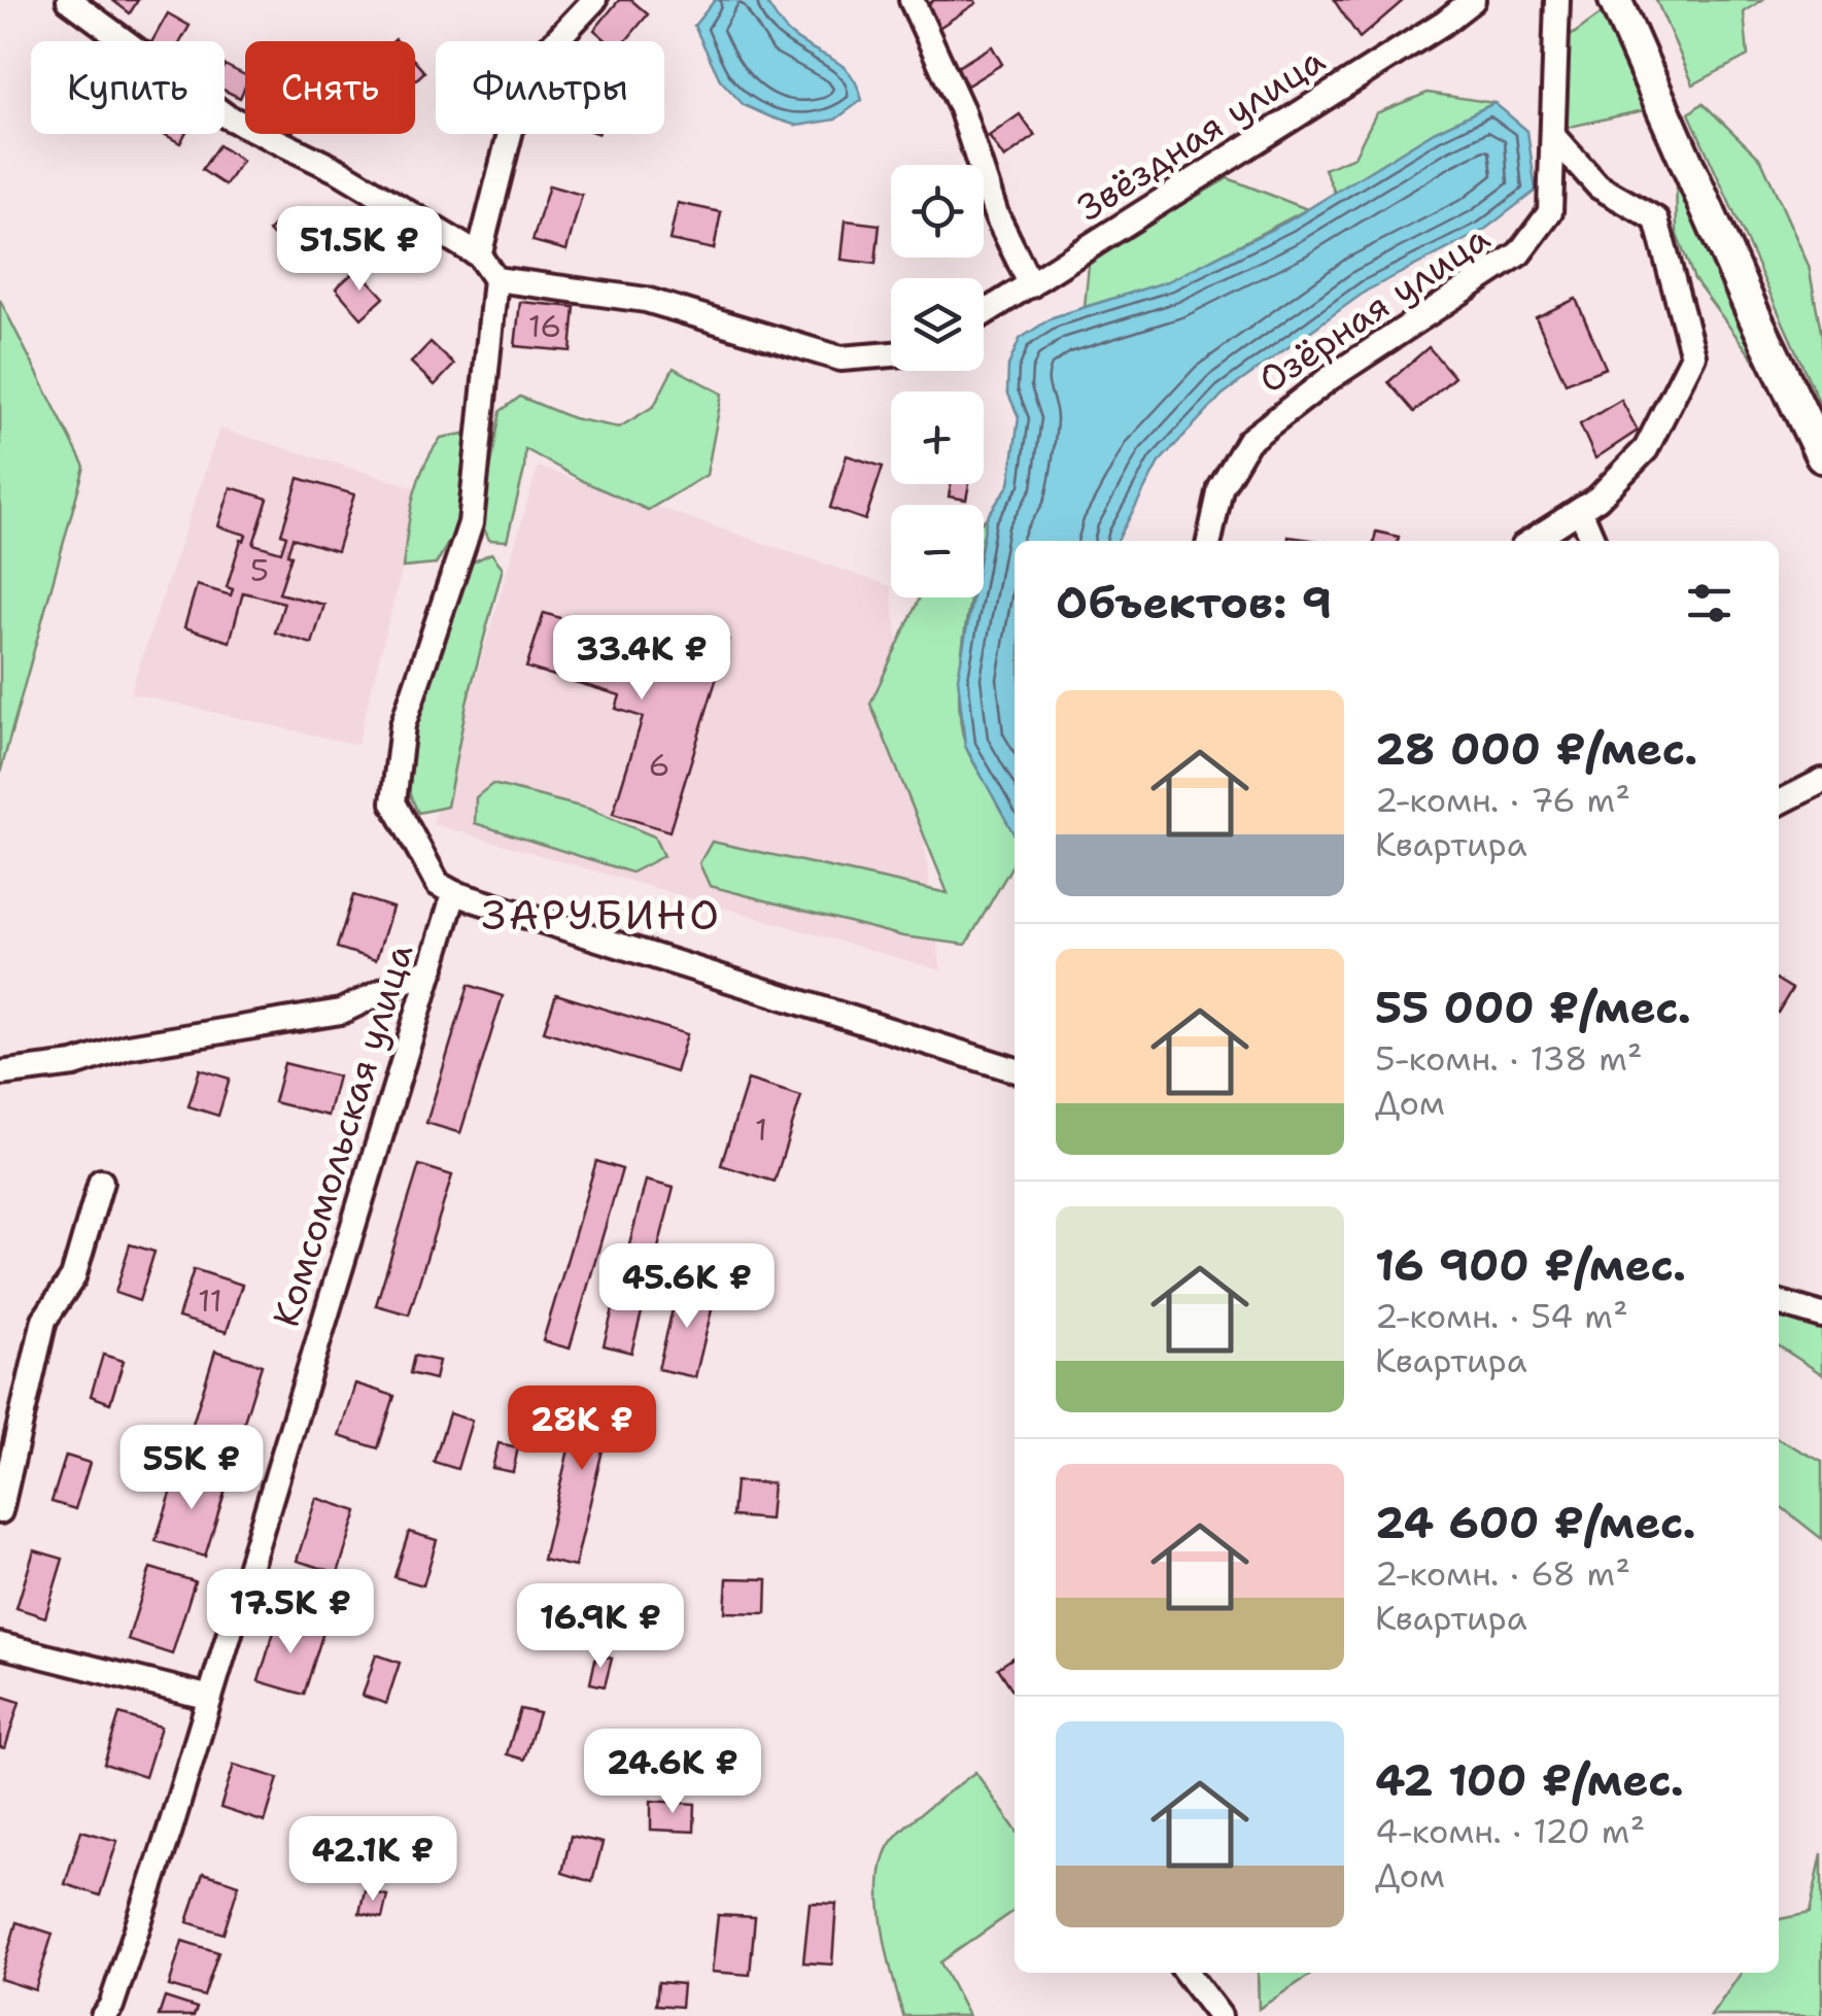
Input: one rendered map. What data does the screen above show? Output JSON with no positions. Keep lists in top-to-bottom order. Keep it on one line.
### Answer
{"streets":{"street":["Звёздная улица","Озёрная улица","Комсомольская улица"]},"districts":["ЗАРУБИНО"],"house_numbers":["16","5","6","1","11"],"page":{"chip":["Купить","Снять","Фильтры"],"map_buttons":["+","−"],"price":["51.5K ₽","33.4K ₽","45.6K ₽","28K ₽","55K ₽","17.5K ₽","16.9K ₽","24.6K ₽","42.1K ₽"],"heading":"Объектов: 9","list":[{"name":"28 000 ₽/мес.","note":"2-комн. · 76 m² · Квартира"},{"name":"55 000 ₽/мес.","note":"5-комн. · 138 m² · Дом"},{"name":"16 900 ₽/мес.","note":"2-комн. · 54 m² · Квартира"},{"name":"24 600 ₽/мес.","note":"2-комн. · 68 m² · Квартира"},{"name":"42 100 ₽/мес.","note":"4-комн. · 120 m² · Дом"}]}}
